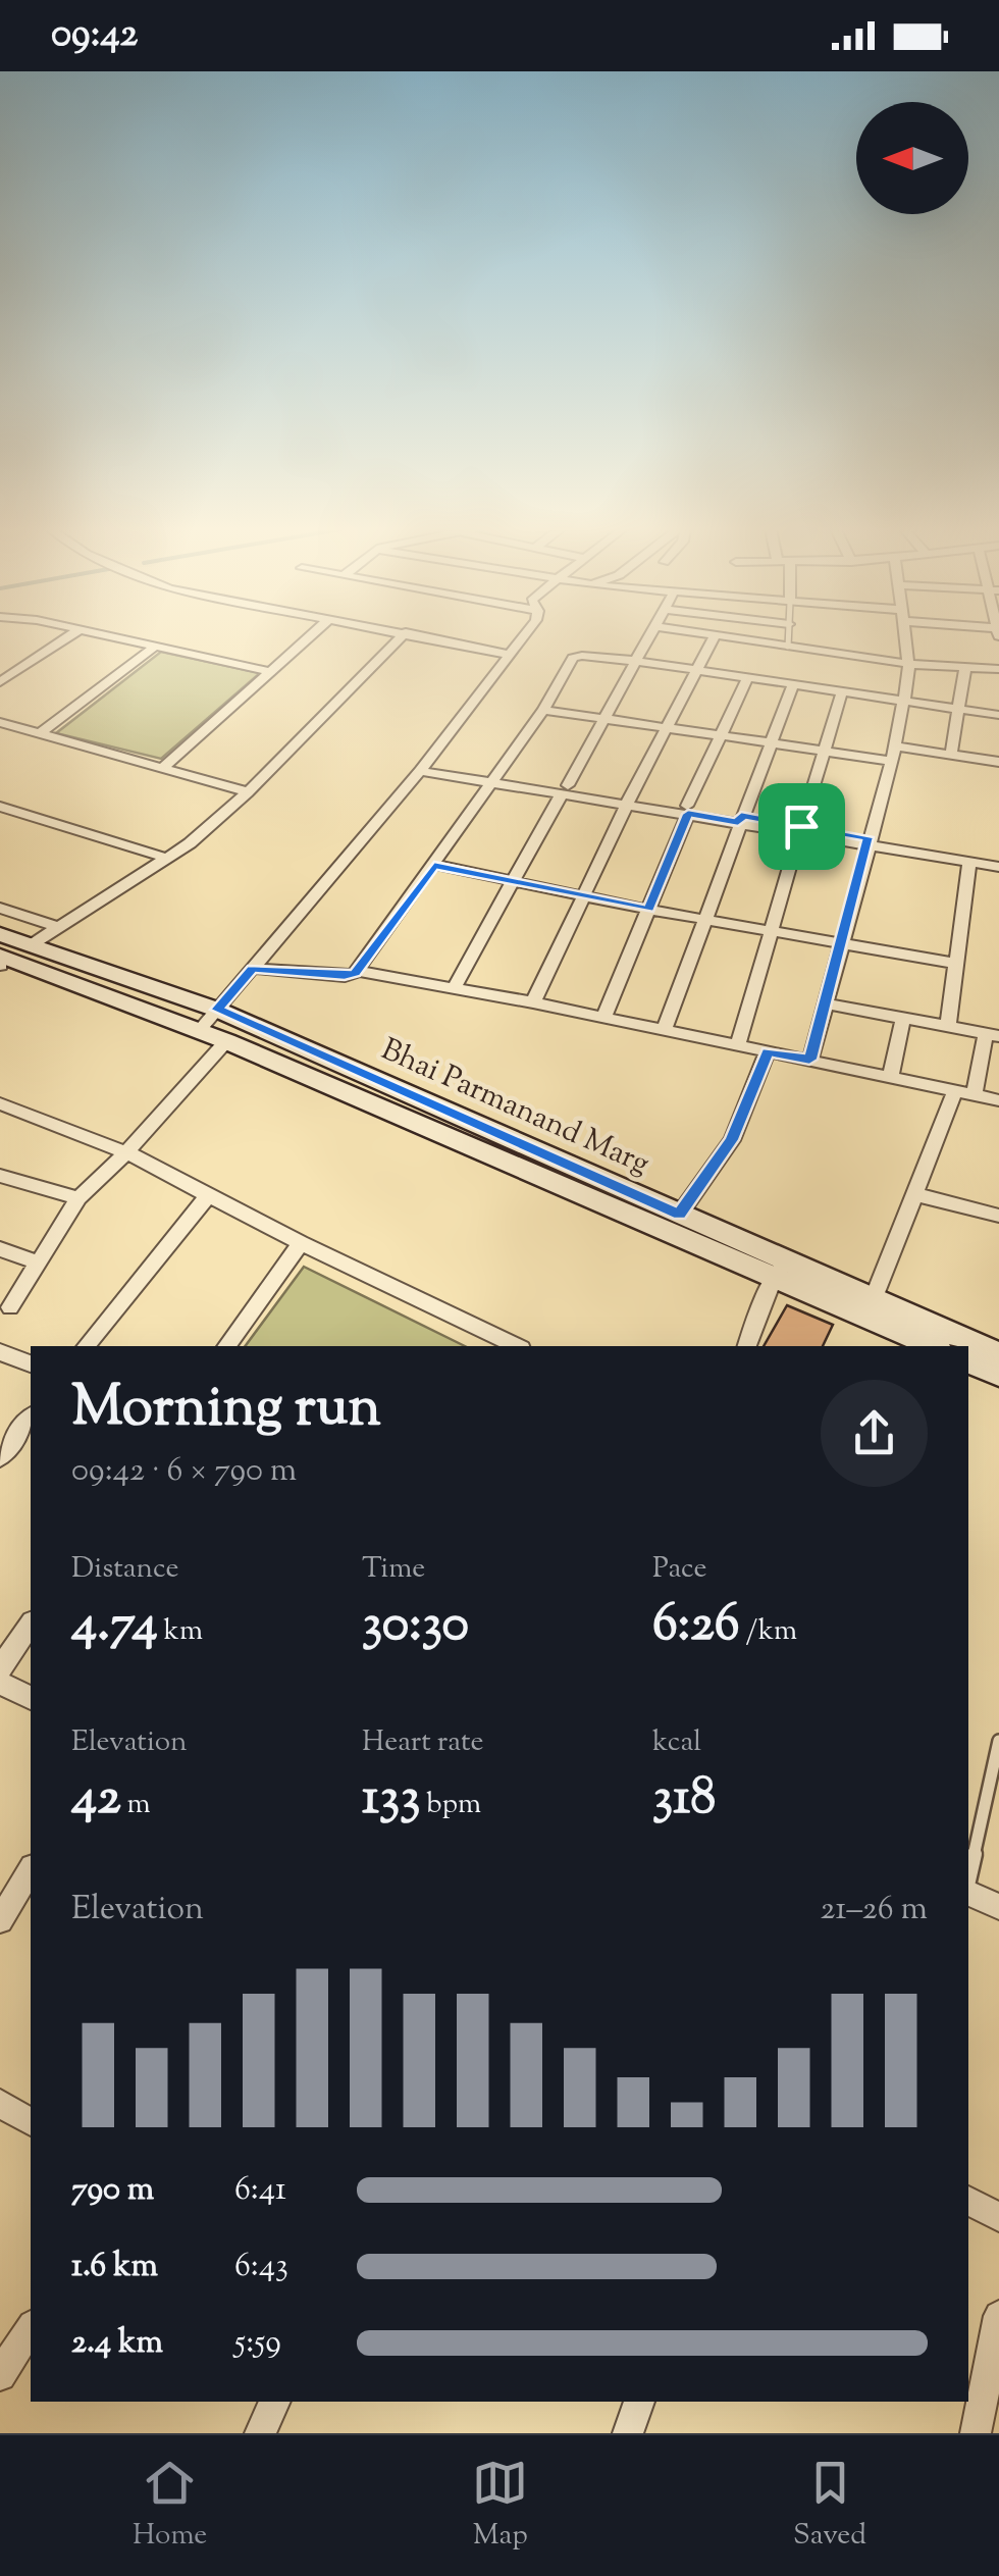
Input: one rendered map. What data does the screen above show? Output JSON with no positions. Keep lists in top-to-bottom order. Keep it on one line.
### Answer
{"streets":{"street":["Bhai Parmanand Marg"]},"north":"left","page":{"status":"09:42","heading":["Morning run","09:42 · 6 × 790 m"],"stats":[["Distance","4.74 km"],["Time","30:30"],["Pace","6:26 /km"],["Elevation","42 m"],["Heart rate","133 bpm"],["kcal","318"]],"chart":["Elevation","21–26 m"],"list":[{"name":"790 m","note":"6:41"},{"name":"1.6 km","note":"6:43"},{"name":"2.4 km","note":"5:59"}],"tabs":["Home","Map","Saved"]}}
